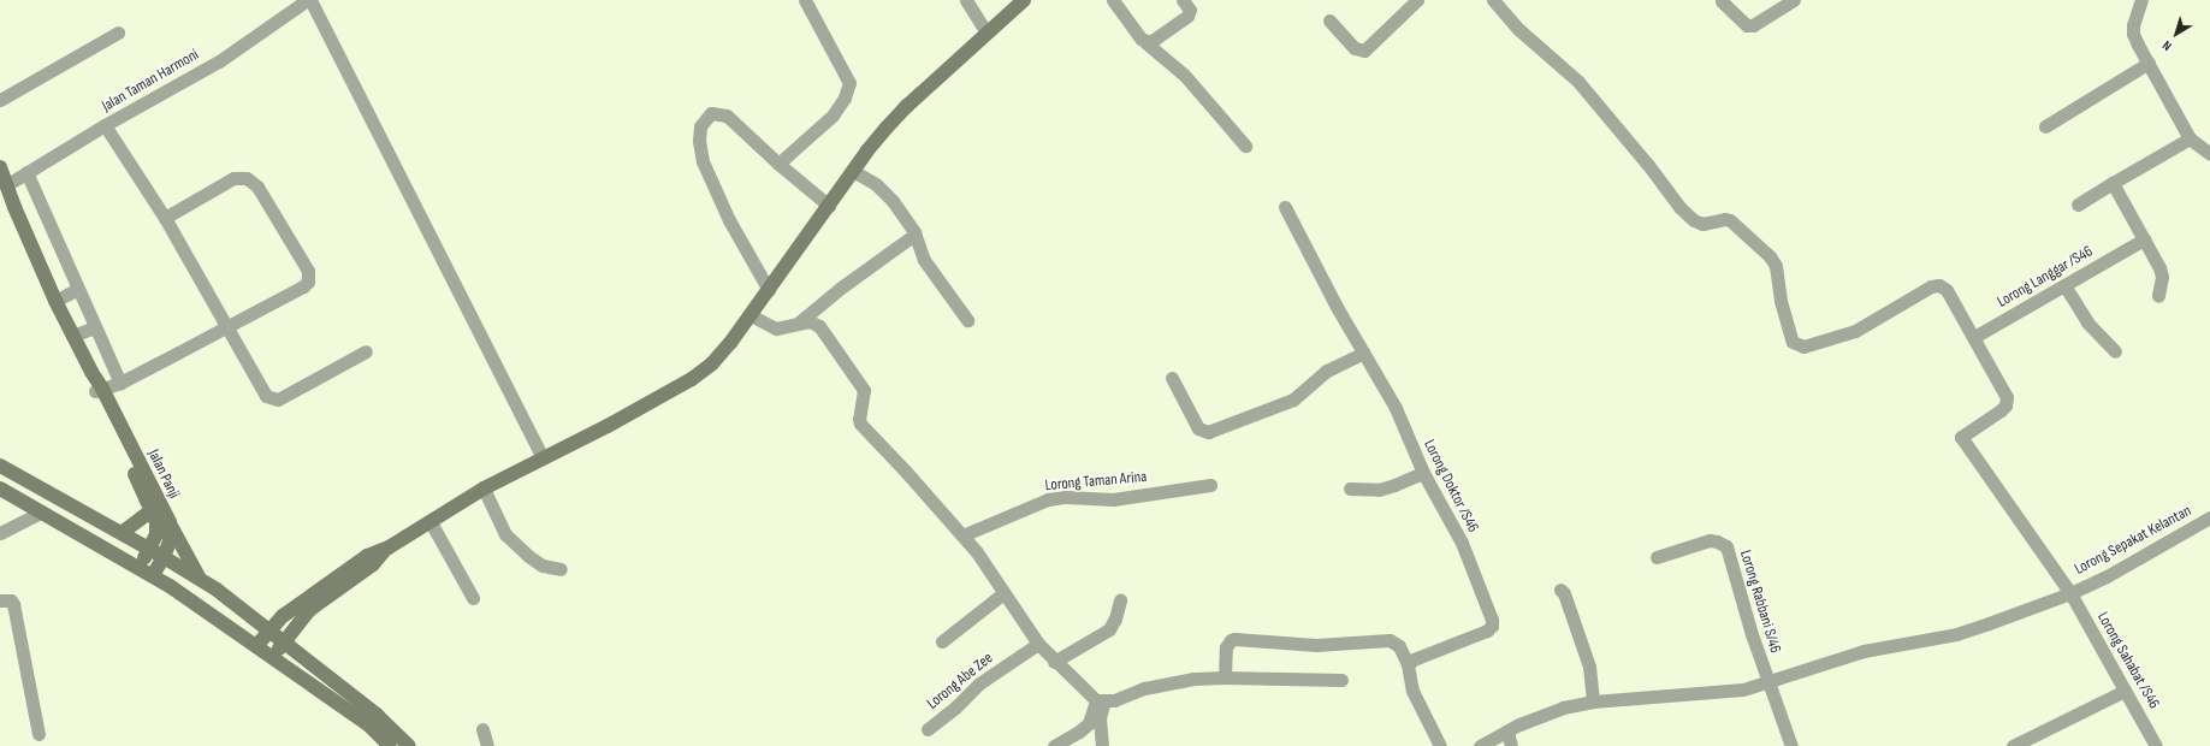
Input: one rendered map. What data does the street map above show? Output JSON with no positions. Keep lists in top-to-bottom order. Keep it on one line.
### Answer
{"streets":{"main road":["Jalan Panji"],"street":["Jalan Taman Harmoni","Lorong Langgar /S46","Lorong Taman Arina","Lorong Doktor /S46","Lorong Sepakat Kelantan","Lorong Rabbani S/46","Lorong Sahabat /S46","Lorong Abe Zee"]},"crossings":[["Lorong Sepakat Kelantan","Lorong Rabbani S/46"],["Lorong Sepakat Kelantan","Lorong Sahabat /S46"]],"north":"bottom left"}
